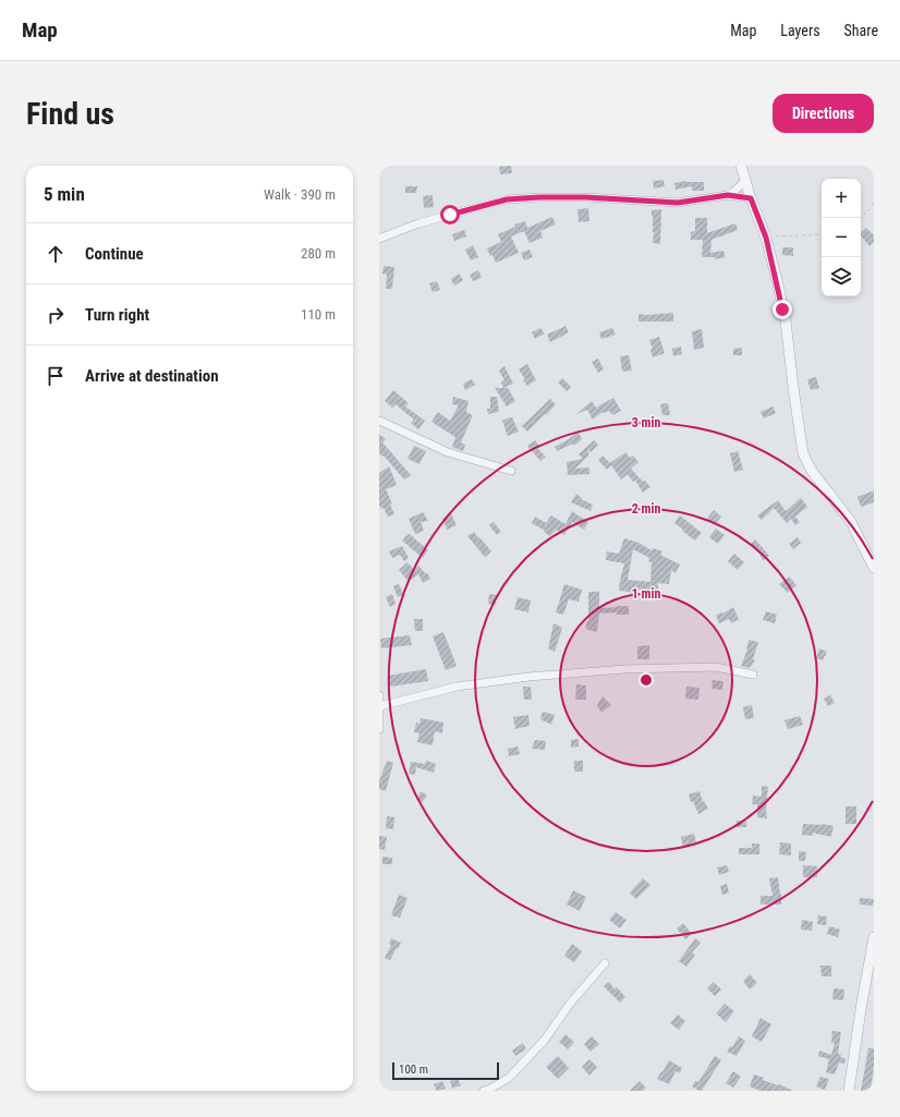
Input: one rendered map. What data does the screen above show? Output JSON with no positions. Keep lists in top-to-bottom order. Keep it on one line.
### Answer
{"scale_bar":"100 m","page":{"header":"Map","nav":["Map","Layers","Share"],"buttons":"Directions","title":"Find us","heading":["5 min","Walk · 390 m"],"map_buttons":["+","−"],"list":[["Continue","280 m"],["Turn right","110 m"],"Arrive at destination"],"scale":"100 m"},"rings":["3 min","2 min","1 min"]}
